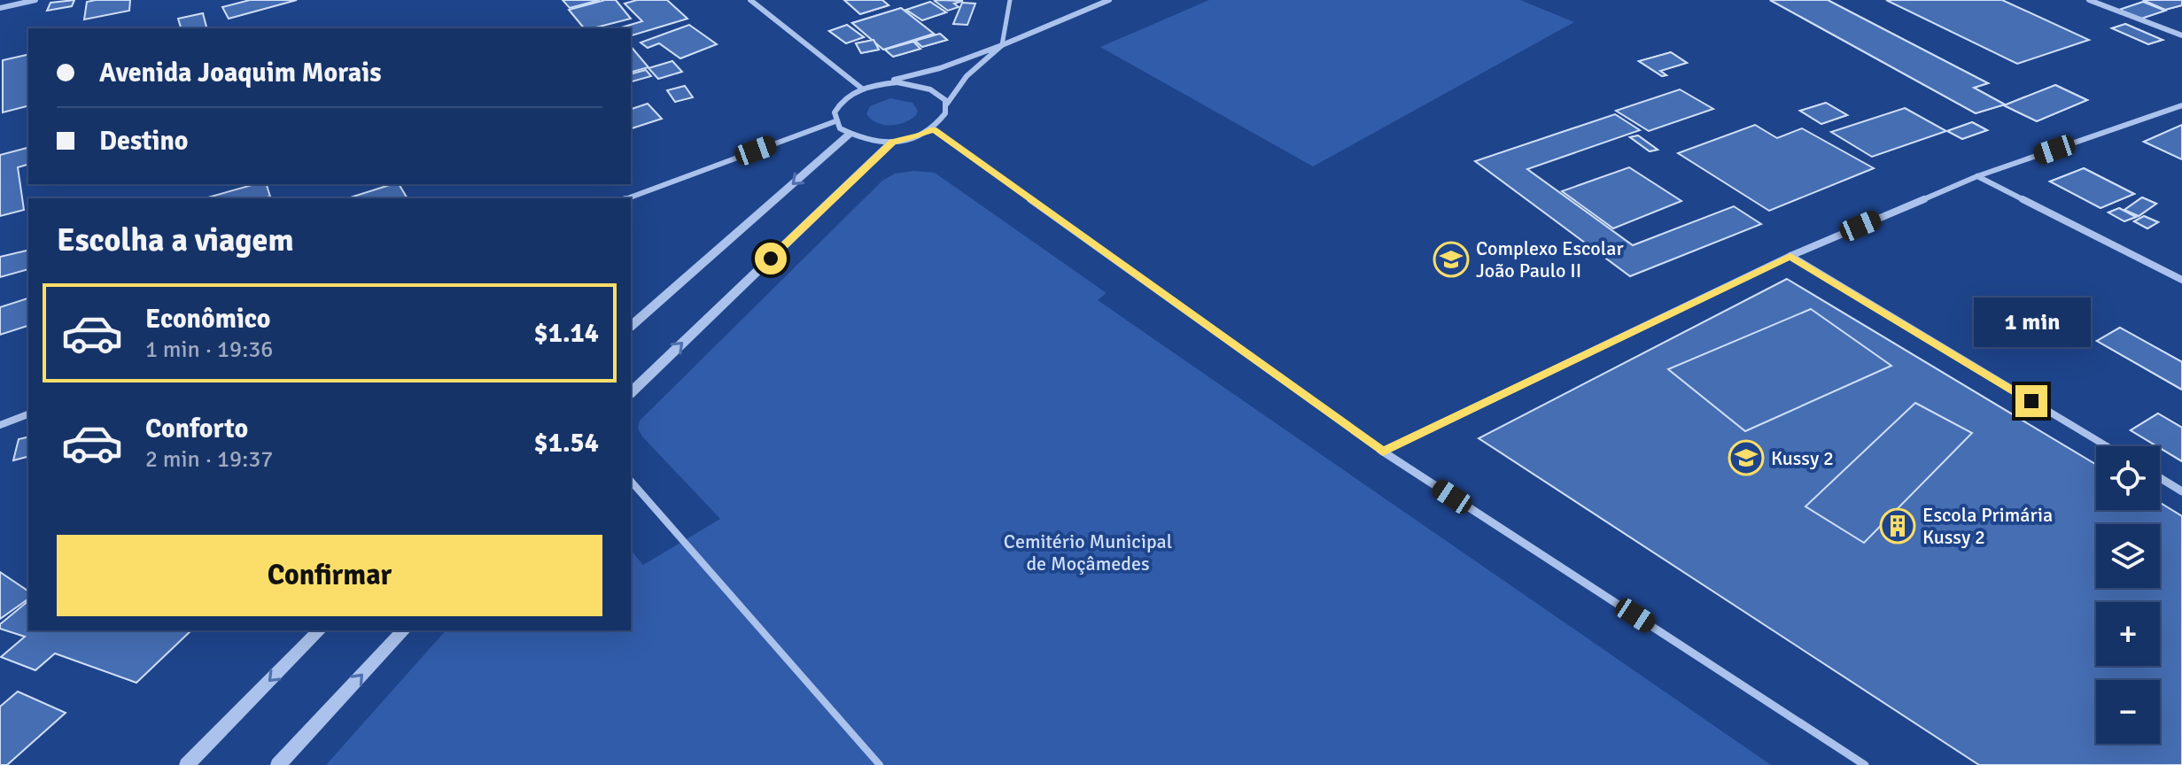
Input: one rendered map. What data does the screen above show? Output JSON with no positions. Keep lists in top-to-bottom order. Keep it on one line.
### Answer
{"parks":["Cemitério Municipal de Moçâmedes"],"places":{"school or university":["Complexo Escolar João Paulo II","Kussy 2"],"building":["Escola Primária Kussy 2"]},"page":{"banner":["Avenida Joaquim Morais","Destino"],"heading":"Escolha a viagem","list":[{"name":"Econômico","note":"1 min · 19:36","value":"$1.14"},{"name":"Conforto","note":"2 min · 19:37","value":"$1.54"}],"bubble":"1 min","map_buttons":["+","−"],"buttons":"Confirmar"}}
